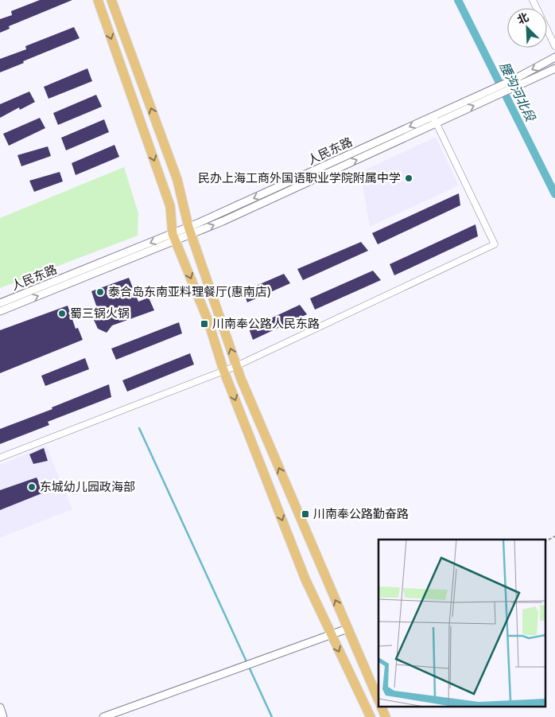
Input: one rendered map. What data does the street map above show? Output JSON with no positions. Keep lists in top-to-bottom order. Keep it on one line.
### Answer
{"streets":{"street":["人民东路"]},"water":["腰沟河北段"],"places":{"other":["民办上海工商外国语职业学院附属中学","泰合岛东南亚料理餐厅(惠南店)","蜀三锅火锅","东城幼儿园政海部"],"transit":["川南奉公路人民东路","川南奉公路勤奋路"]},"north":"top left"}
